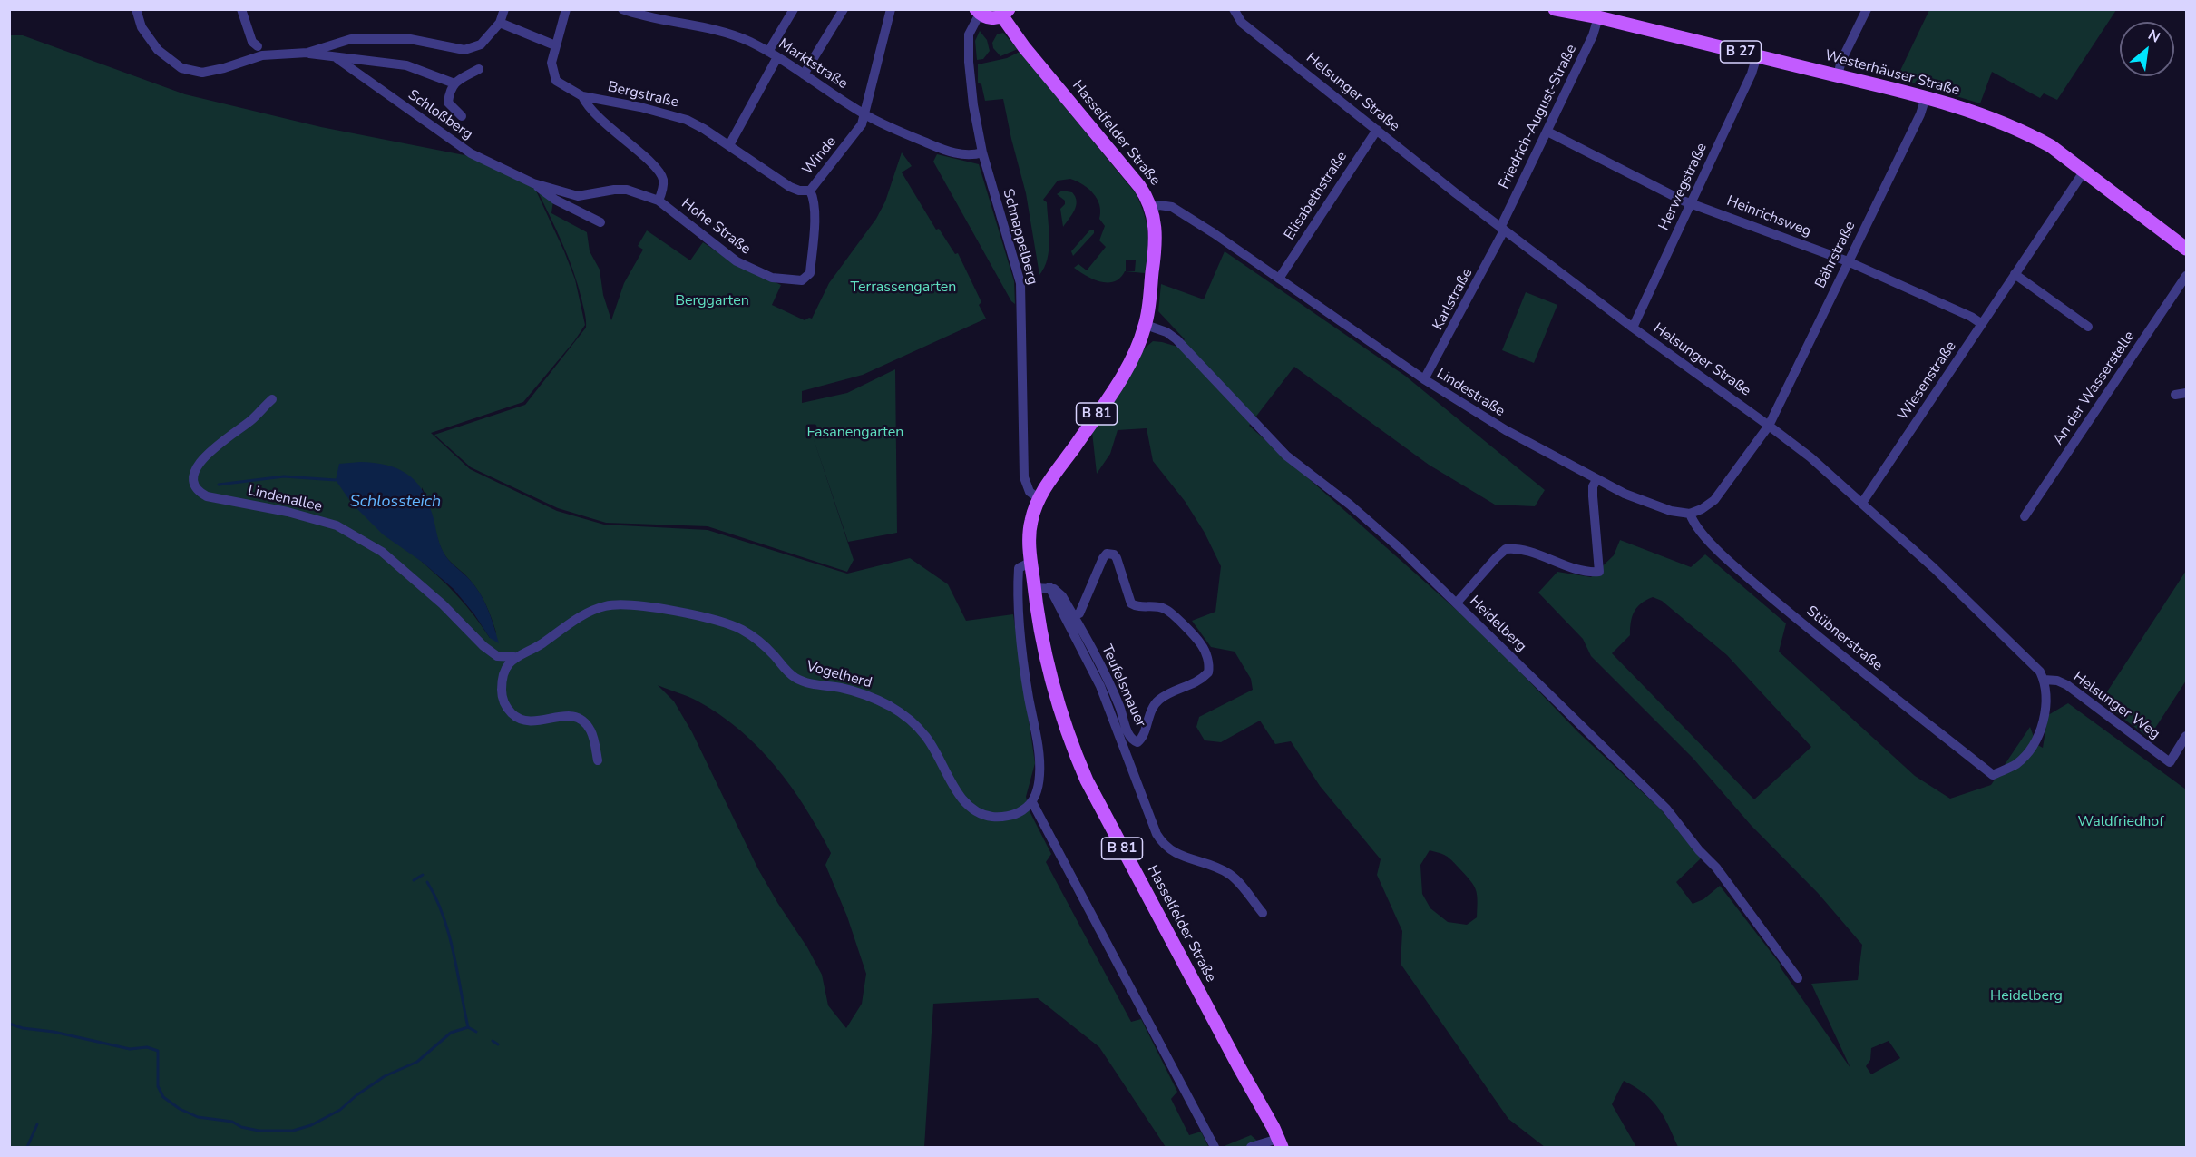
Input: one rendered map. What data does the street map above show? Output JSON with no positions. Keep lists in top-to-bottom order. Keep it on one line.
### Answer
{"streets":{"main road":["B 27","Westerhäuser Straße","Hasselfelder Straße","B 81"],"street":["Marktstraße","Helsunger Straße","Bergstraße","Schloßberg","Friedrich-August-Straße","Winde","Herwegstraße","Elisabethstraße","Heinrichsweg","Hohe Straße","Schnappelberg","Bährstraße","Karlstraße","Wiesenstraße","An der Wasserstelle","Lindestraße","Lindenallee","Heidelberg","Stübnerstraße","Vogelherd","Teufelsmauer","Helsunger Weg"]},"crossings":[["Marktstraße","Winde"],["Marktstraße","Schnappelberg"],["Westerhäuser Straße","Friedrich-August-Straße"],["Westerhäuser Straße","Herwegstraße"],["Westerhäuser Straße","Bährstraße"],["Westerhäuser Straße","Wiesenstraße"],["Helsunger Straße","Friedrich-August-Straße"],["Helsunger Straße","Herwegstraße"],["Helsunger Straße","Elisabethstraße"],["Helsunger Straße","Bährstraße"],["Helsunger Straße","Karlstraße"],["Helsunger Straße","Wiesenstraße"],["Helsunger Straße","Stübnerstraße"],["Helsunger Straße","Helsunger Weg"],["Bergstraße","Winde"],["Schloßberg","Hohe Straße"],["Friedrich-August-Straße","Heinrichsweg"],["Friedrich-August-Straße","Karlstraße"],["Hasselfelder Straße","Schnappelberg"],["Hasselfelder Straße","Lindestraße"],["Hasselfelder Straße","Heidelberg"],["Winde","Hohe Straße"],["Herwegstraße","Heinrichsweg"],["Elisabethstraße","Lindestraße"],["Heinrichsweg","Bährstraße"],["Heinrichsweg","Wiesenstraße"],["Karlstraße","Lindestraße"],["Lindestraße","Stübnerstraße"],["Lindenallee","Vogelherd"],["Stübnerstraße","Helsunger Weg"]],"water":["Schlossteich"],"parks":["Terrassengarten","Berggarten","Fasanengarten","Waldfriedhof","Heidelberg"],"north":"top right"}
